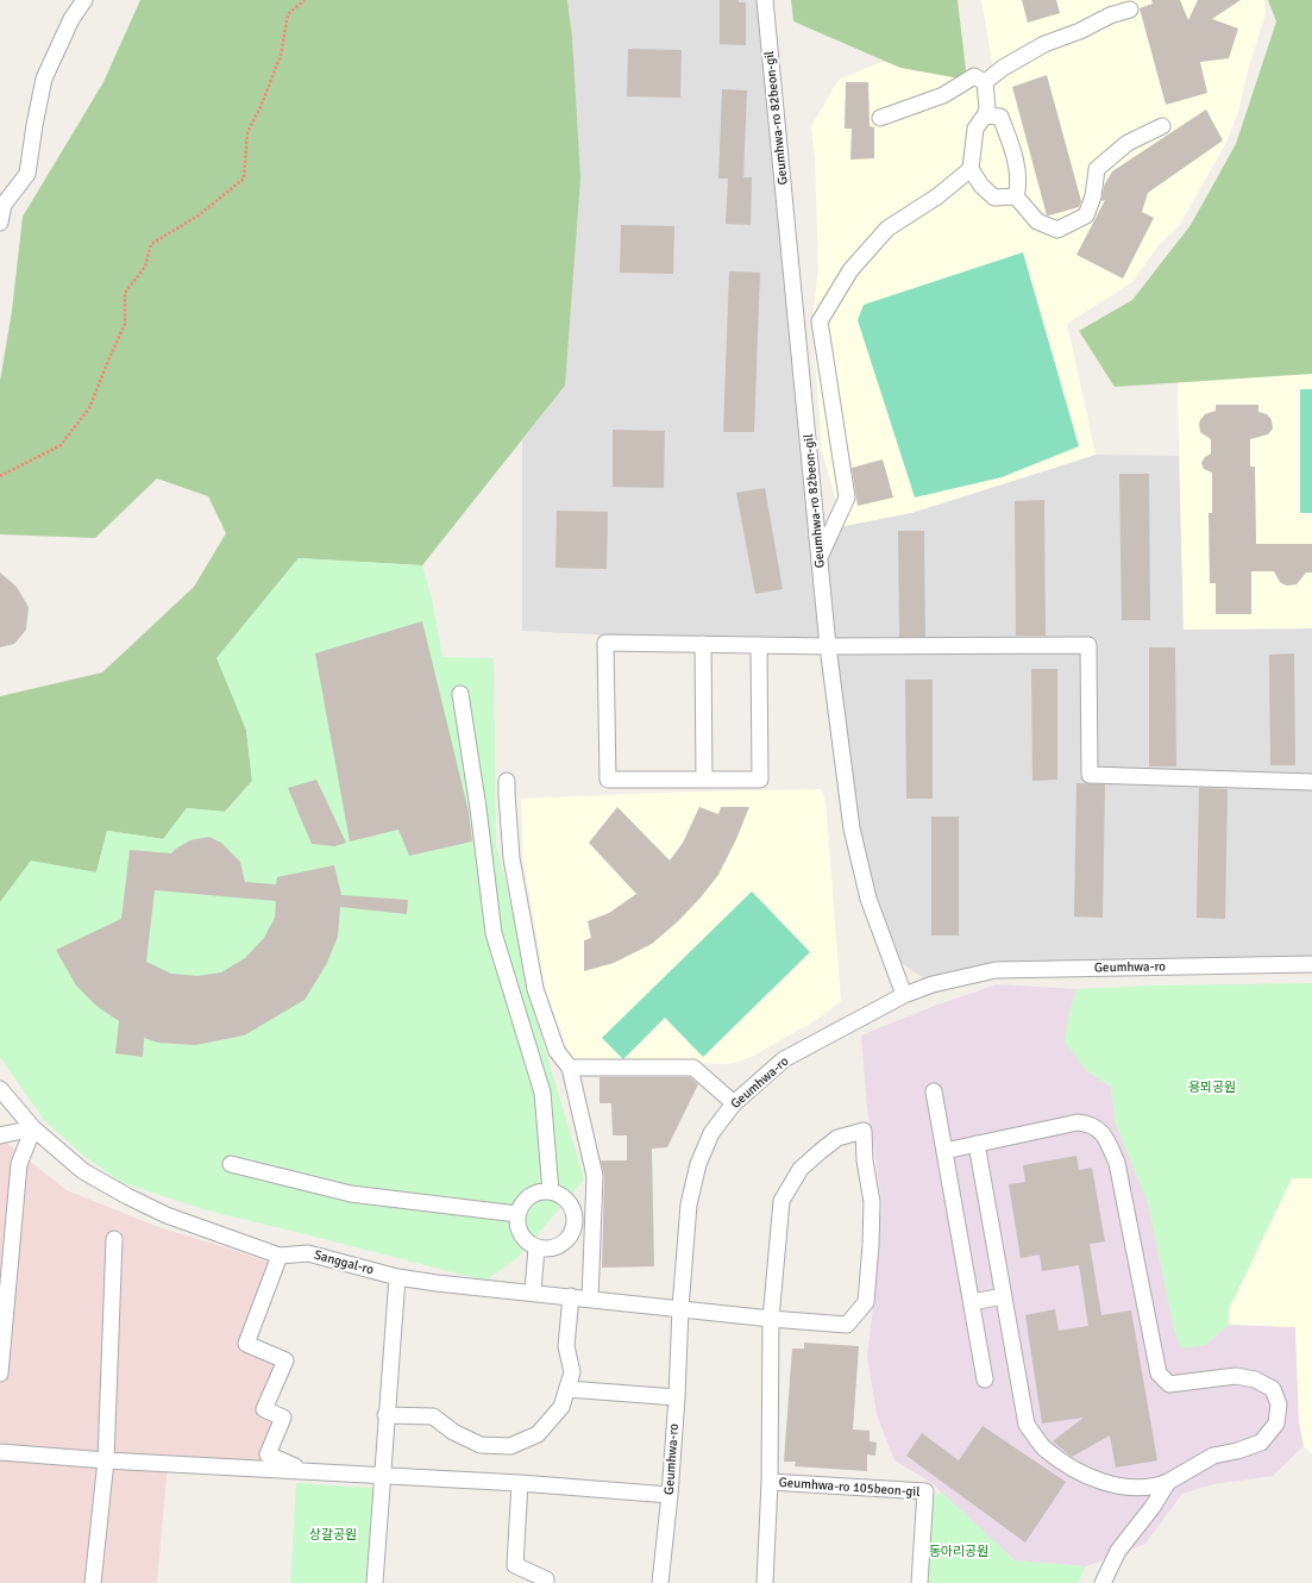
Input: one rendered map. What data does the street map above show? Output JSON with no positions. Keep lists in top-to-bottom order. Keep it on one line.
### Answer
{"streets":{"street":["Geumhwa-ro 82beon-gil","Geumhwa-ro","Sanggal-ro","Geumhwa-ro 105beon-gil"]},"crossings":[["Geumhwa-ro 82beon-gil","Geumhwa-ro"],["Geumhwa-ro","Sanggal-ro"]],"parks":["용뫼공원","상갈공원","동아리공원"]}
